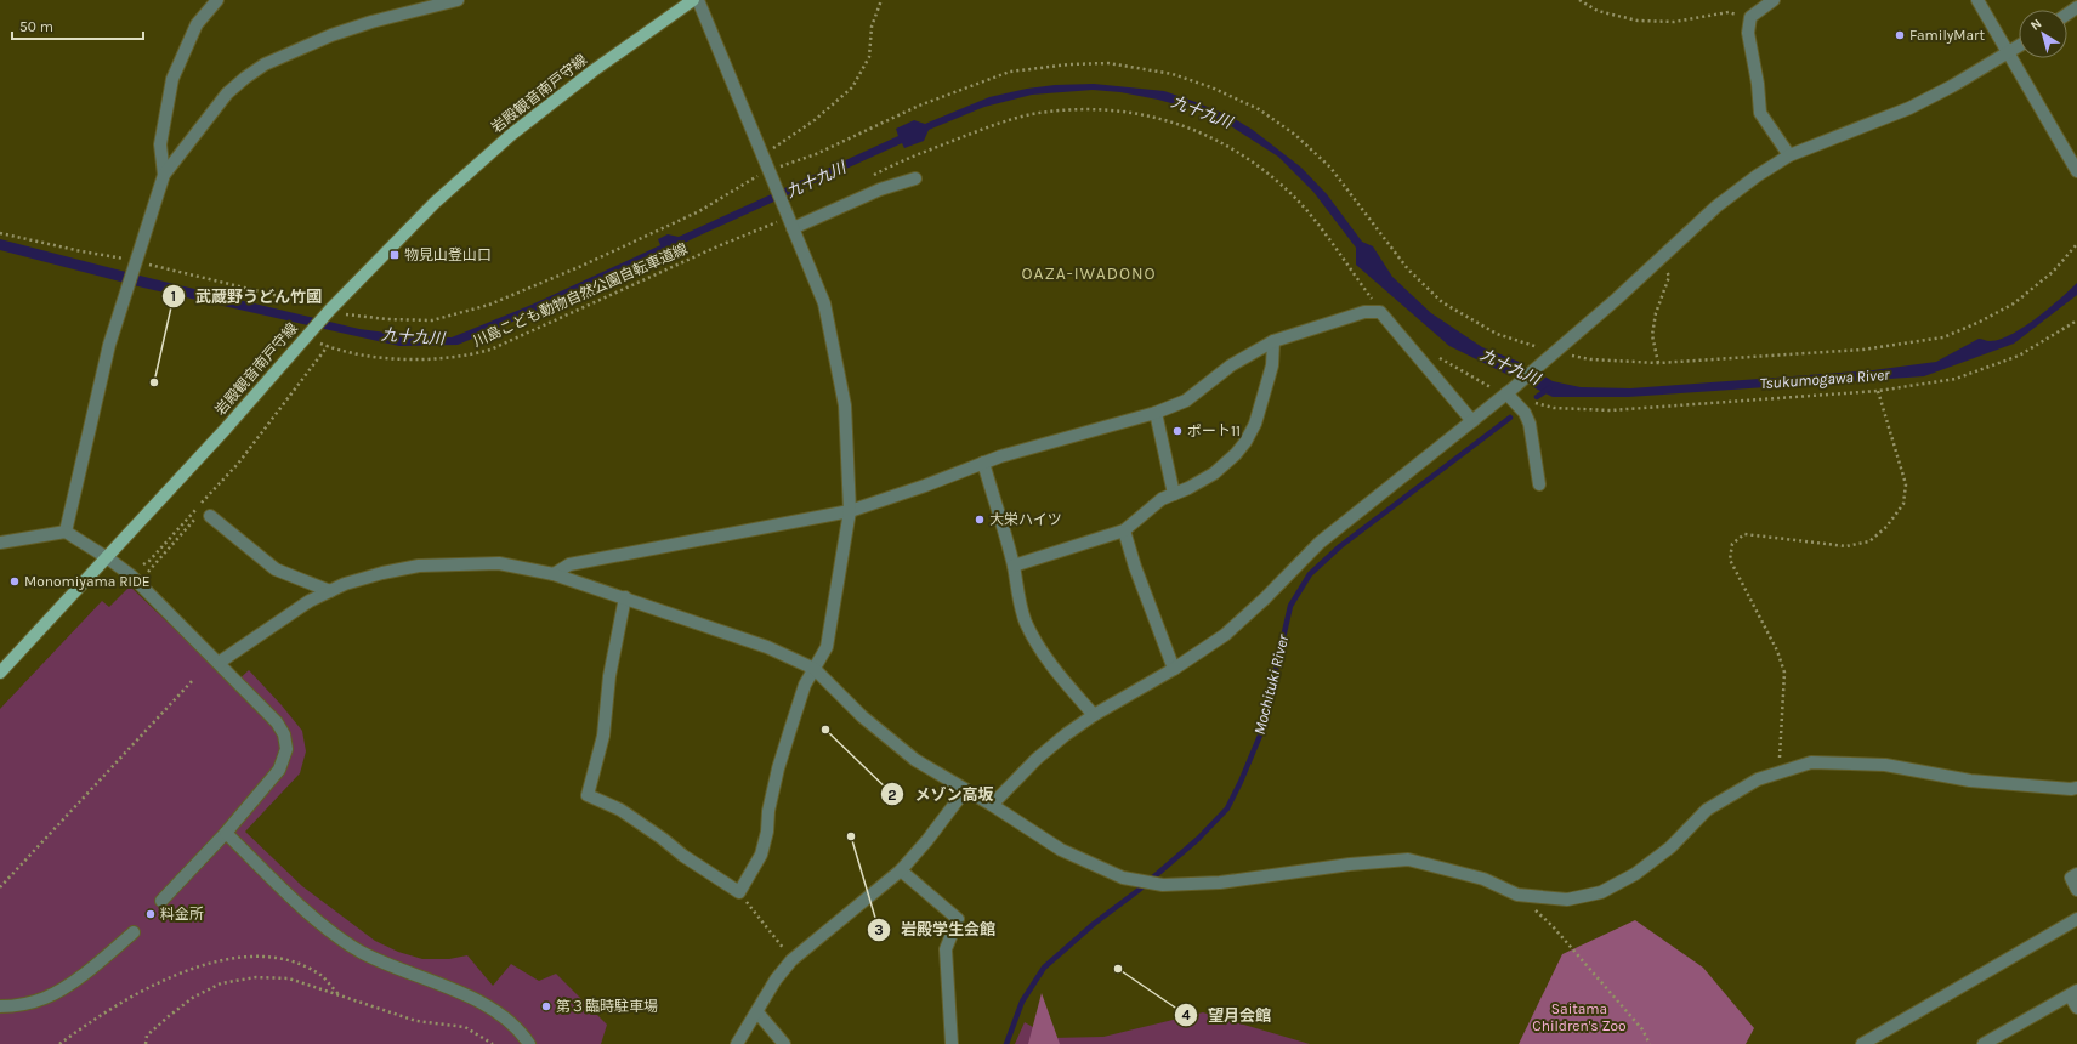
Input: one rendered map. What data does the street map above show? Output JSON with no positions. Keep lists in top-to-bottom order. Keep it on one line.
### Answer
{"streets":{"main road":["岩殿観音南戸守線"],"path":["川島こども動物自然公園自転車道線"]},"districts":["OAZA-IWADONO"],"water":["九十九川","Tsukumogawa River","Mochituki River"],"parks":["Saitama Children's Zoo"],"places":{"other":["FamilyMart","武蔵野うどん竹國","ポート11","大栄ハイツ","Monomiyama RIDE","メゾン高坂","岩殿学生会館","料金所","望月会館","第３臨時駐車場"],"transit":["物見山登山口"]},"scale_bar":"50 m","north":"top left"}
